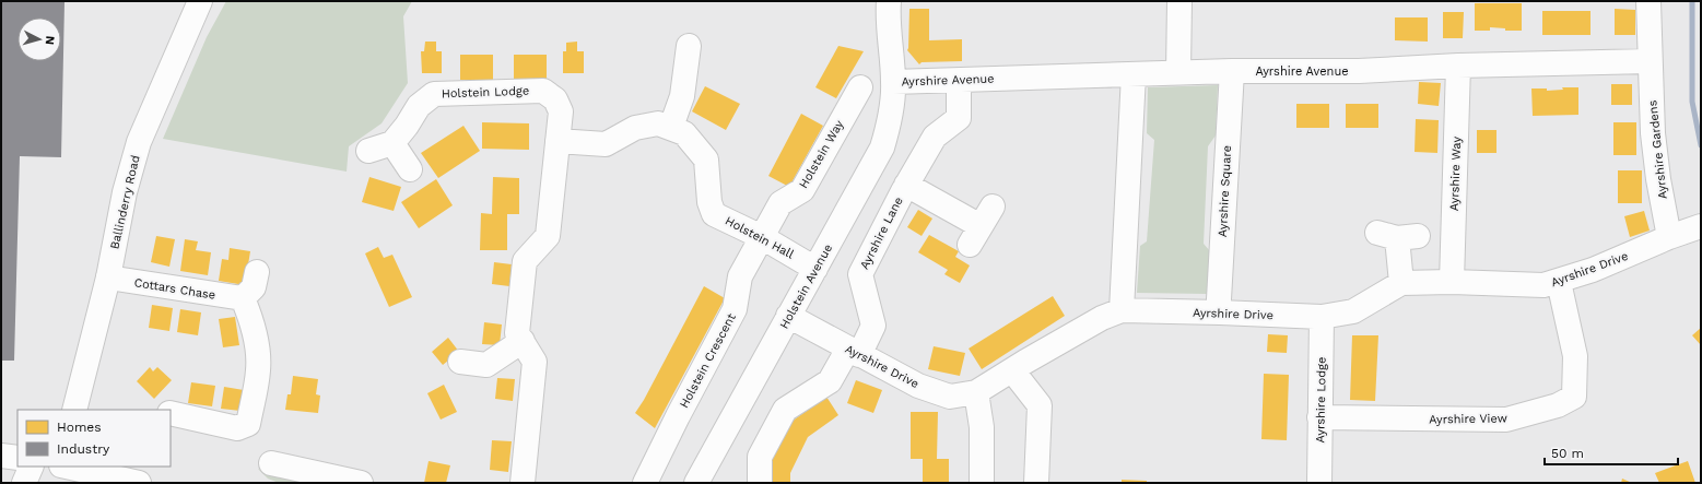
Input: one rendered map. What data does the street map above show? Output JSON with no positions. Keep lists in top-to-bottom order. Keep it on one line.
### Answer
{"streets":{"street":["Ayrshire Avenue","Holstein Lodge","Ayrshire Gardens","Holstein Way","Ayrshire Way","Ayrshire Square","Ballinderry Road","Ayrshire Lane","Holstein Hall","Ayrshire Drive","Holstein Avenue","Cottars Chase","Holstein Crescent","Ayrshire Lodge","Ayrshire View"]},"crossings":[["Ayrshire Avenue","Ayrshire Gardens"],["Ayrshire Avenue","Ayrshire Way"],["Ayrshire Avenue","Ayrshire Square"],["Ayrshire Avenue","Ayrshire Lane"],["Ayrshire Avenue","Holstein Avenue"],["Holstein Lodge","Holstein Hall"],["Ayrshire Gardens","Ayrshire Drive"],["Holstein Way","Holstein Hall"],["Holstein Way","Holstein Crescent"],["Ayrshire Way","Ayrshire Drive"],["Ayrshire Square","Ayrshire Drive"],["Ballinderry Road","Cottars Chase"],["Ayrshire Lane","Ayrshire Drive"],["Holstein Hall","Holstein Avenue"],["Holstein Hall","Holstein Crescent"],["Ayrshire Drive","Holstein Avenue"],["Ayrshire Drive","Ayrshire Lodge"],["Ayrshire Drive","Ayrshire View"],["Ayrshire Lodge","Ayrshire View"]],"legend":["Homes","Industry"],"scale_bar":"50 m","north":"right"}
